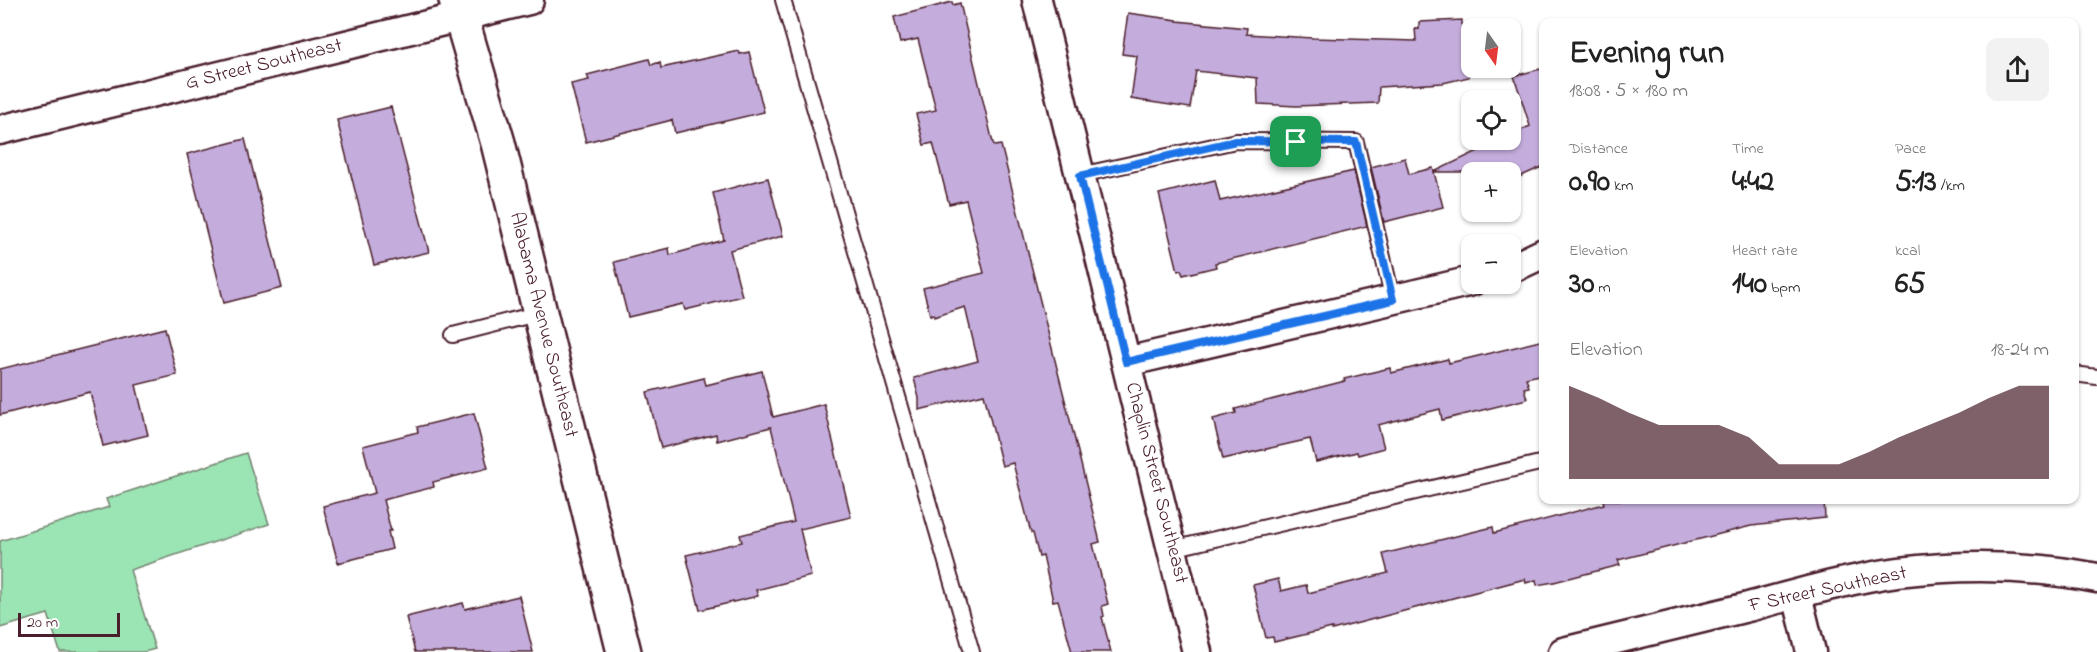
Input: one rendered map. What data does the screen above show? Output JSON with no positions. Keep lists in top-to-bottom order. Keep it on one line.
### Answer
{"streets":{"street":["G Street Southeast","Alabama Avenue Southeast","Chaplin Street Southeast","F Street Southeast"]},"crossings":[["G Street Southeast","Alabama Avenue Southeast"]],"scale_bar":"20 m","north":"bottom","page":{"map_buttons":["+","−"],"heading":["Evening run","18:08 · 5 × 180 m"],"stats":[["Distance","0.90 km"],["Time","4:42"],["Pace","5:13 /km"],["Elevation","30 m"],["Heart rate","140 bpm"],["kcal","65"]],"chart":["Elevation","18–24 m"],"scale":"20 m"}}
